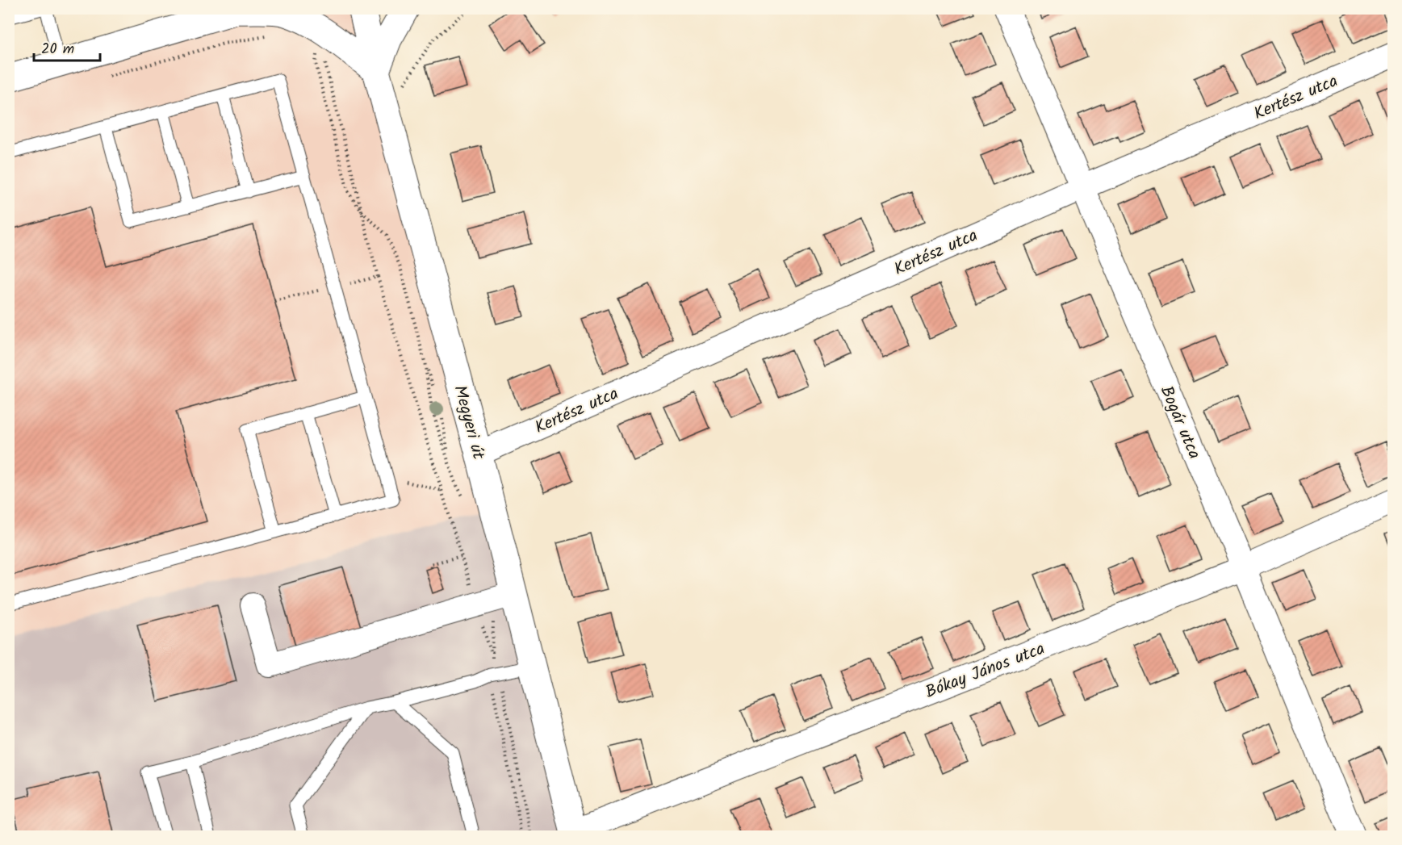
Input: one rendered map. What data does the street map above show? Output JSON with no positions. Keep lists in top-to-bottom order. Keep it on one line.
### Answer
{"streets":{"street":["Kertész utca","Megyeri út","Bogár utca","Bókay János utca"]},"crossings":[["Kertész utca","Megyeri út"],["Kertész utca","Bogár utca"],["Megyeri út","Bókay János utca"],["Bogár utca","Bókay János utca"]],"scale_bar":"20 m"}
